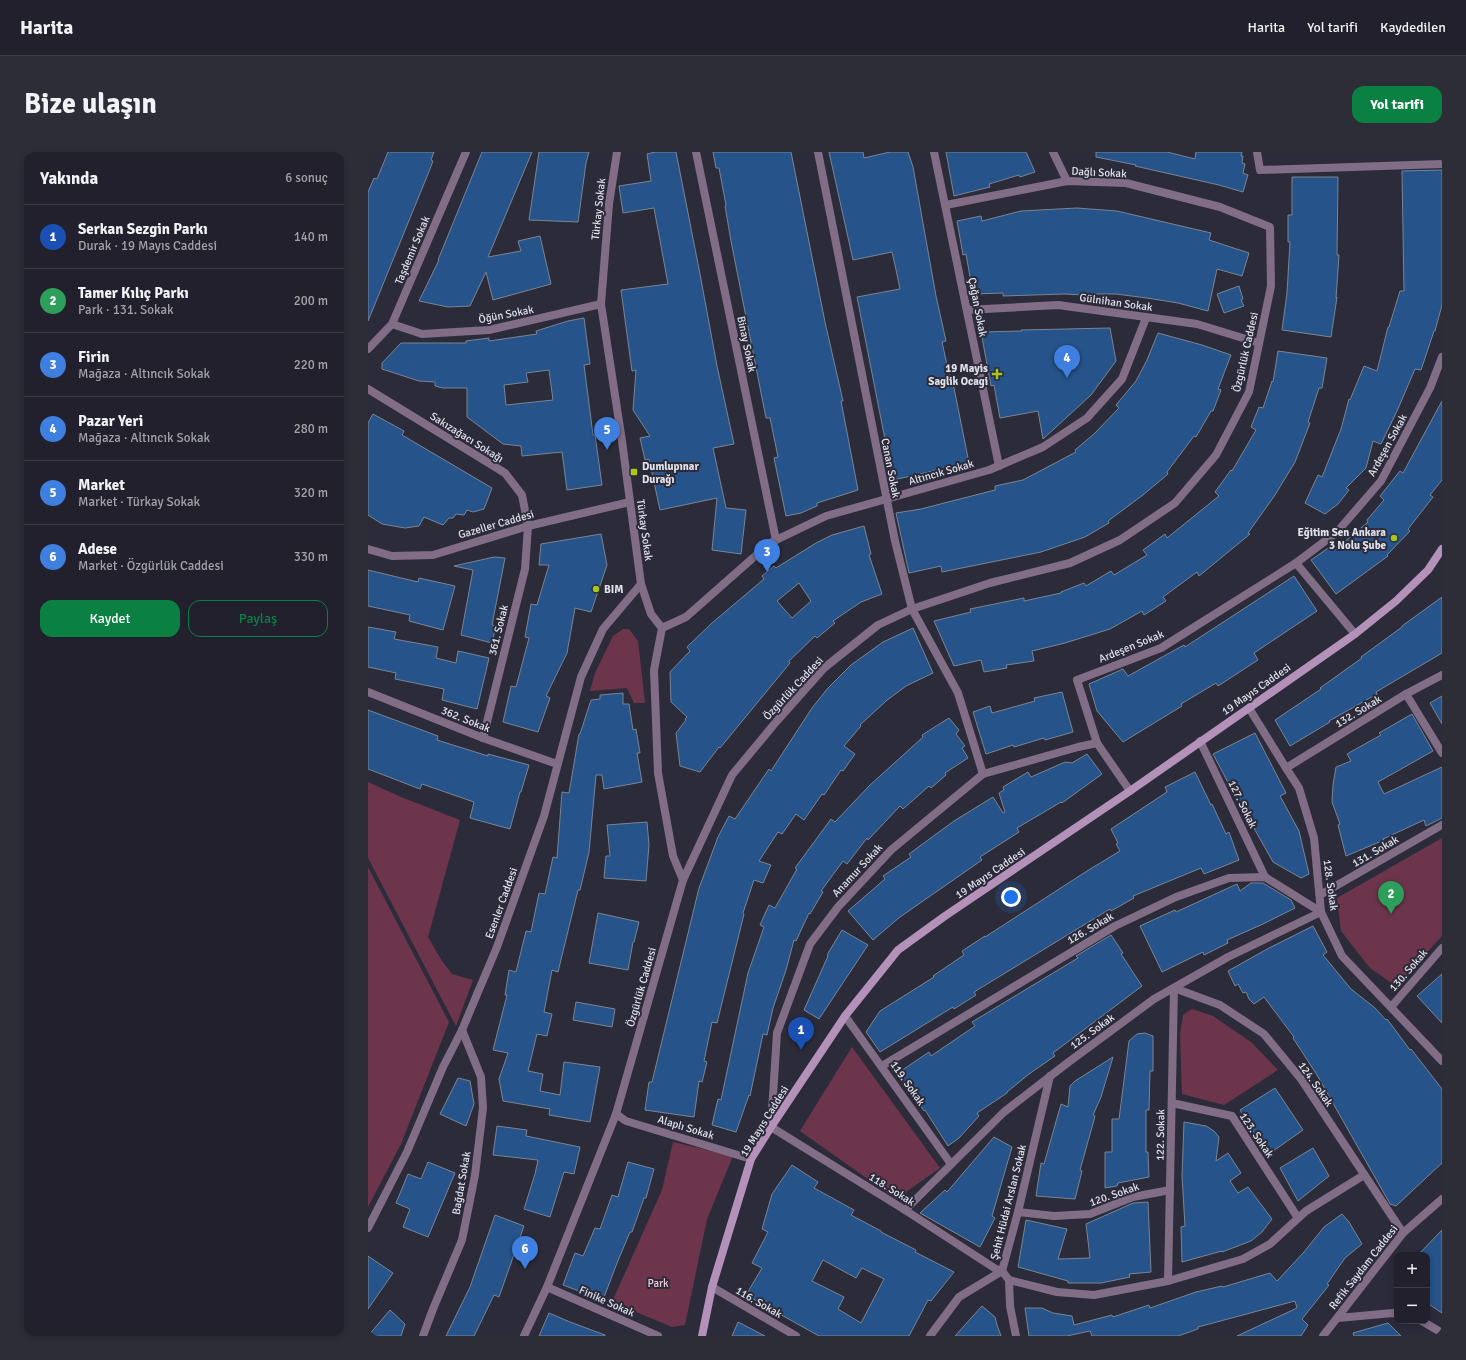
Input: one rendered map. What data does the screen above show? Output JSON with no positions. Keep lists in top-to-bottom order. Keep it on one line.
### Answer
{"streets":{"main road":["19 Mayıs Caddesi"],"street":["Dağlı Sokak","Türkay Sokak","Taşdemir Sokak","Gülnihan Sokak","Çağan Sokak","Öğün Sokak","Binay Sokak","Özgürlük Caddesi","Sakızağacı Sokağı","Ardeşen Sokak","Canan Sokak","Altıncık Sokak","Gazeller Caddesi","361. Sokak","132. Sokak","362. Sokak","127. Sokak","131. Sokak","Anamur Sokak","128. Sokak","Esenler Caddesi","126. Sokak","130. Sokak","125. Sokak","119. Sokak","124. Sokak","Alaplı Sokak","122. Sokak","123. Sokak","Bağdat Sokak","118. Sokak","120. Sokak","Şehit Hüdai Arslan Sokak","Refik Saydam Caddesi","Finike Sokak","116. Sokak"]},"crossings":[["Dağlı Sokak","Çağan Sokak"],["Dağlı Sokak","Özgürlük Caddesi"],["Türkay Sokak","Öğün Sokak"],["Türkay Sokak","Altıncık Sokak"],["Türkay Sokak","Gazeller Caddesi"],["Türkay Sokak","Esenler Caddesi"],["Taşdemir Sokak","Öğün Sokak"],["Gülnihan Sokak","Çağan Sokak"],["Gülnihan Sokak","Özgürlük Caddesi"],["Gülnihan Sokak","Altıncık Sokak"],["Çağan Sokak","Altıncık Sokak"],["Binay Sokak","Altıncık Sokak"],["Özgürlük Caddesi","Canan Sokak"],["Özgürlük Caddesi","Alaplı Sokak"],["Özgürlük Caddesi","Finike Sokak"],["Sakızağacı Sokağı","Gazeller Caddesi"],["Sakızağacı Sokağı","361. Sokak"],["Ardeşen Sokak","19 Mayıs Caddesi"],["Ardeşen Sokak","Anamur Sokak"],["Canan Sokak","Altıncık Sokak"],["Canan Sokak","Anamur Sokak"],["Gazeller Caddesi","361. Sokak"],["361. Sokak","362. Sokak"],["19 Mayıs Caddesi","127. Sokak"],["19 Mayıs Caddesi","Anamur Sokak"],["19 Mayıs Caddesi","128. Sokak"],["19 Mayıs Caddesi","119. Sokak"],["19 Mayıs Caddesi","Alaplı Sokak"],["19 Mayıs Caddesi","118. Sokak"],["19 Mayıs Caddesi","116. Sokak"],["132. Sokak","128. Sokak"],["362. Sokak","Esenler Caddesi"],["127. Sokak","126. Sokak"],["131. Sokak","128. Sokak"],["Anamur Sokak","118. Sokak"],["128. Sokak","130. Sokak"],["128. Sokak","125. Sokak"],["Esenler Caddesi","Bağdat Sokak"],["126. Sokak","119. Sokak"],["125. Sokak","119. Sokak"],["125. Sokak","124. Sokak"],["125. Sokak","122. Sokak"],["125. Sokak","118. Sokak"],["125. Sokak","Şehit Hüdai Arslan Sokak"],["124. Sokak","122. Sokak"],["124. Sokak","Refik Saydam Caddesi"],["122. Sokak","123. Sokak"],["122. Sokak","120. Sokak"],["118. Sokak","Şehit Hüdai Arslan Sokak"],["120. Sokak","Şehit Hüdai Arslan Sokak"]],"parks":["Park"],"places":{"health":["19 Mayis Saglik Ocagi"],"transit":["Dumlupınar Durağı"],"other":["Eğitim Sen Ankara 3 Nolu Şube","BIM"]},"page":{"header":"Harita","nav":["Harita","Yol tarifi","Kaydedilen"],"buttons":["Yol tarifi",["Kaydet","Paylaş"]],"title":"Bize ulaşın","heading":["Yakında","6 sonuç"],"list":[{"mark":"1","name":"Serkan Sezgin Parkı","note":"Durak · 19 Mayıs Caddesi","value":"140 m"},{"mark":"2","name":"Tamer Kılıç Parkı","note":"Park · 131. Sokak","value":"200 m"},{"mark":"3","name":"Firin","note":"Mağaza · Altıncık Sokak","value":"220 m"},{"mark":"4","name":"Pazar Yeri","note":"Mağaza · Altıncık Sokak","value":"280 m"},{"mark":"5","name":"Market","note":"Market · Türkay Sokak","value":"320 m"},{"mark":"6","name":"Adese","note":"Market · Özgürlük Caddesi","value":"330 m"}],"pins":["4","5","3","2","1","6"],"map_buttons":["+","−"]}}
